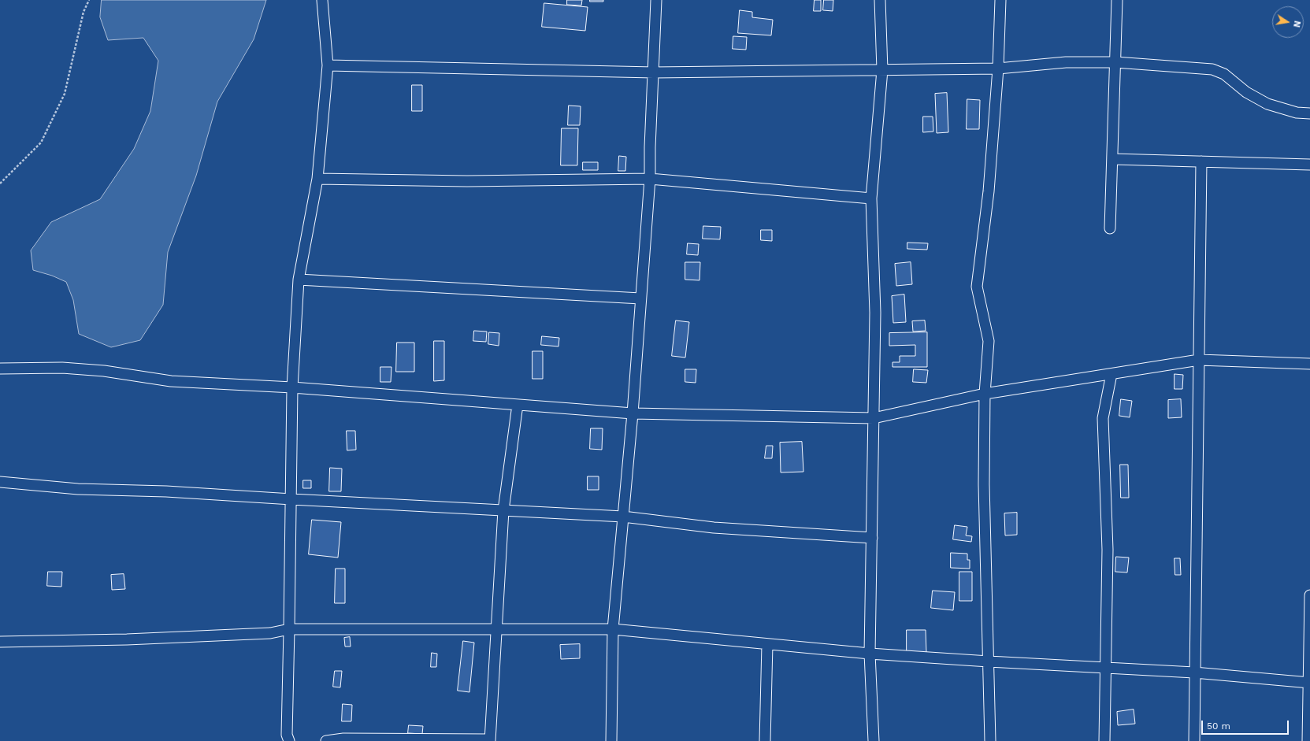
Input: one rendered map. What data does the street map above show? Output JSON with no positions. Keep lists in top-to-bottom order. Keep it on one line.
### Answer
{"scale_bar":"50 m","north":"right"}
